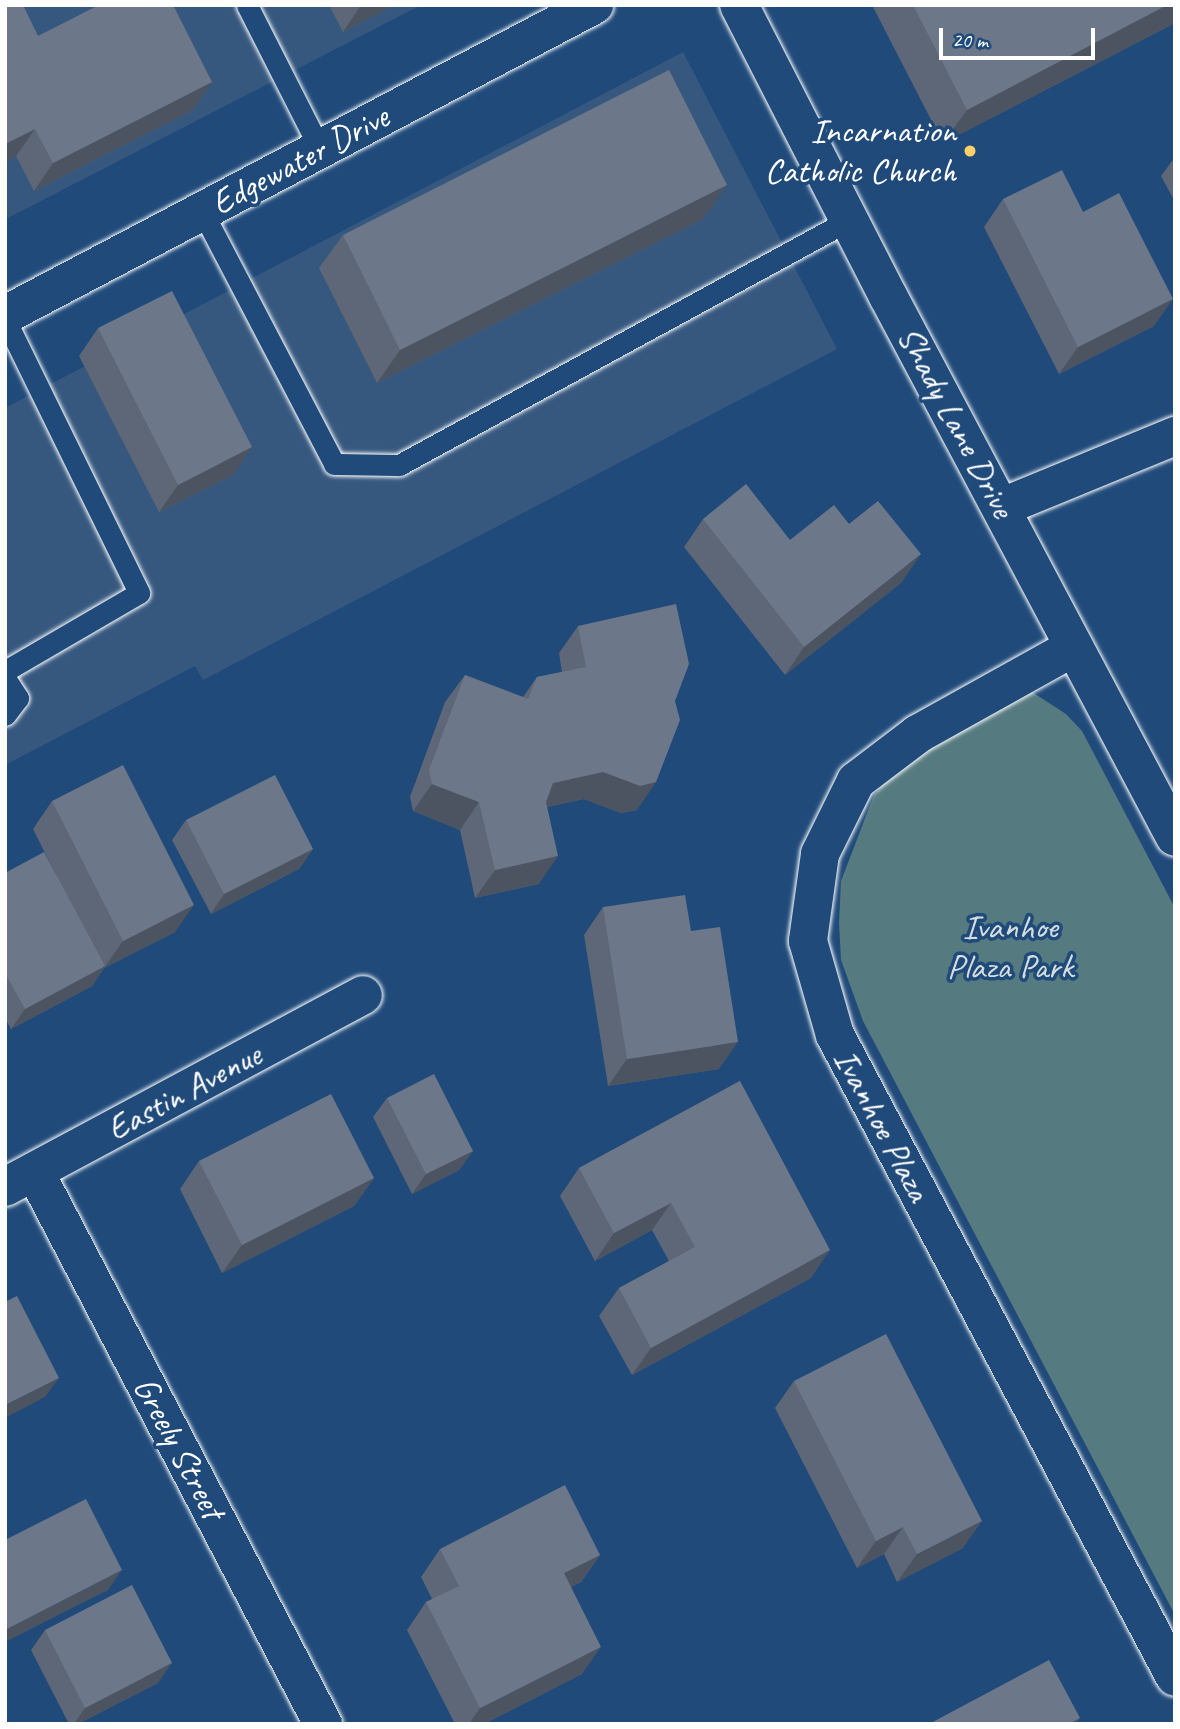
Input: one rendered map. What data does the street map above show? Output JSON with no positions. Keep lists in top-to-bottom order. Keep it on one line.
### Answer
{"streets":{"street":["Edgewater Drive","Shady Lane Drive","Eastin Avenue","Ivanhoe Plaza","Greely Street"]},"crossings":[["Shady Lane Drive","Ivanhoe Plaza"],["Eastin Avenue","Greely Street"]],"parks":["Ivanhoe Plaza Park"],"places":["Incarnation Catholic Church"],"scale_bar":"20 m"}
